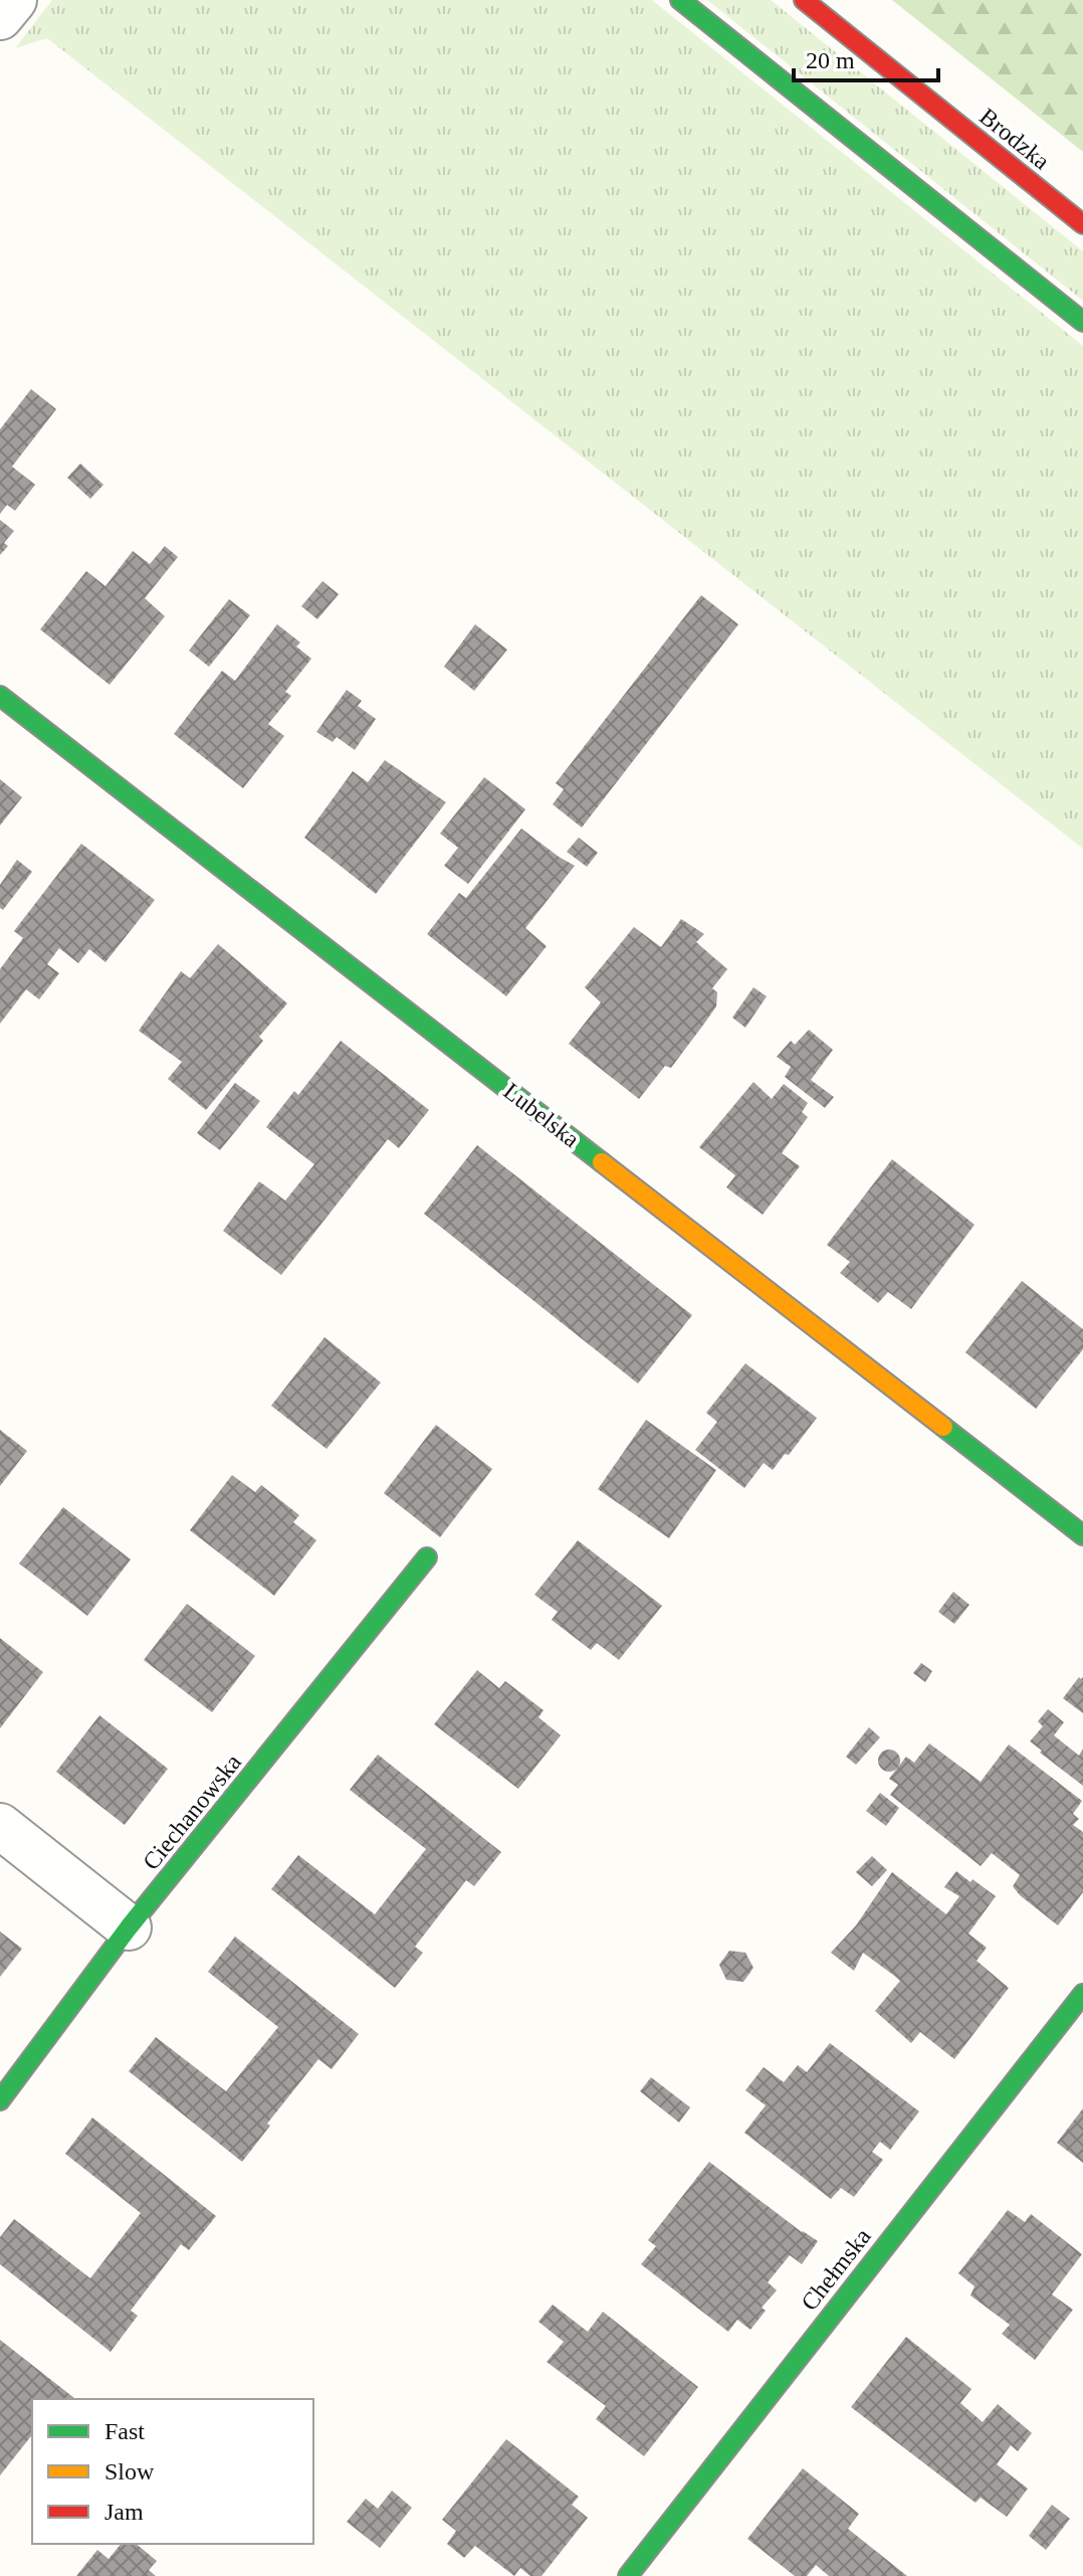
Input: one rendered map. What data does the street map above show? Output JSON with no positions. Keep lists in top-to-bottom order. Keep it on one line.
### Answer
{"streets":{"street":["Brodzka","Lubelska","Ciechanowska","Chełmska"]},"legend":["Fast","Slow","Jam"],"scale_bar":"20 m"}
